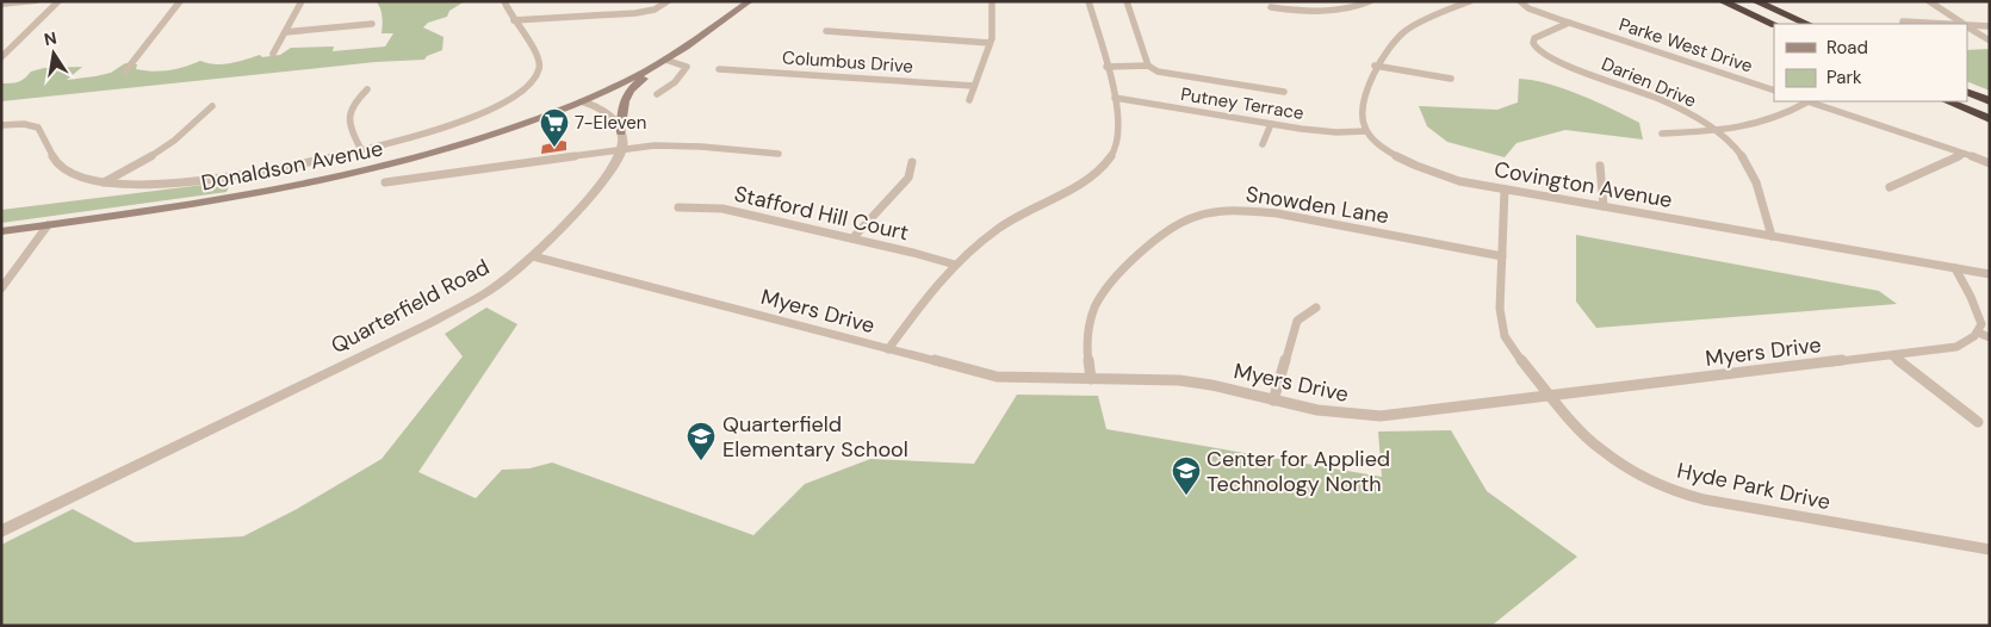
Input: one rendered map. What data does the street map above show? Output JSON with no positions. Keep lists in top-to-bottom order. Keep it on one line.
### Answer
{"streets":{"main road":["Donaldson Avenue"],"street":["Parke West Drive","Columbus Drive","Darien Drive","Putney Terrace","Covington Avenue","Snowden Lane","Stafford Hill Court","Quarterfield Road","Myers Drive","Hyde Park Drive"]},"crossings":[["Parke West Drive","Darien Drive"],["Darien Drive","Covington Avenue"],["Putney Terrace","Covington Avenue"],["Covington Avenue","Hyde Park Drive"],["Snowden Lane","Myers Drive"],["Snowden Lane","Hyde Park Drive"],["Quarterfield Road","Myers Drive"],["Myers Drive","Hyde Park Drive"]],"places":{"supermarket":["7-Eleven"],"school or university":["Quarterfield Elementary School","Center for Applied Technology North"]},"legend":["Road","Park"],"north":"top"}
